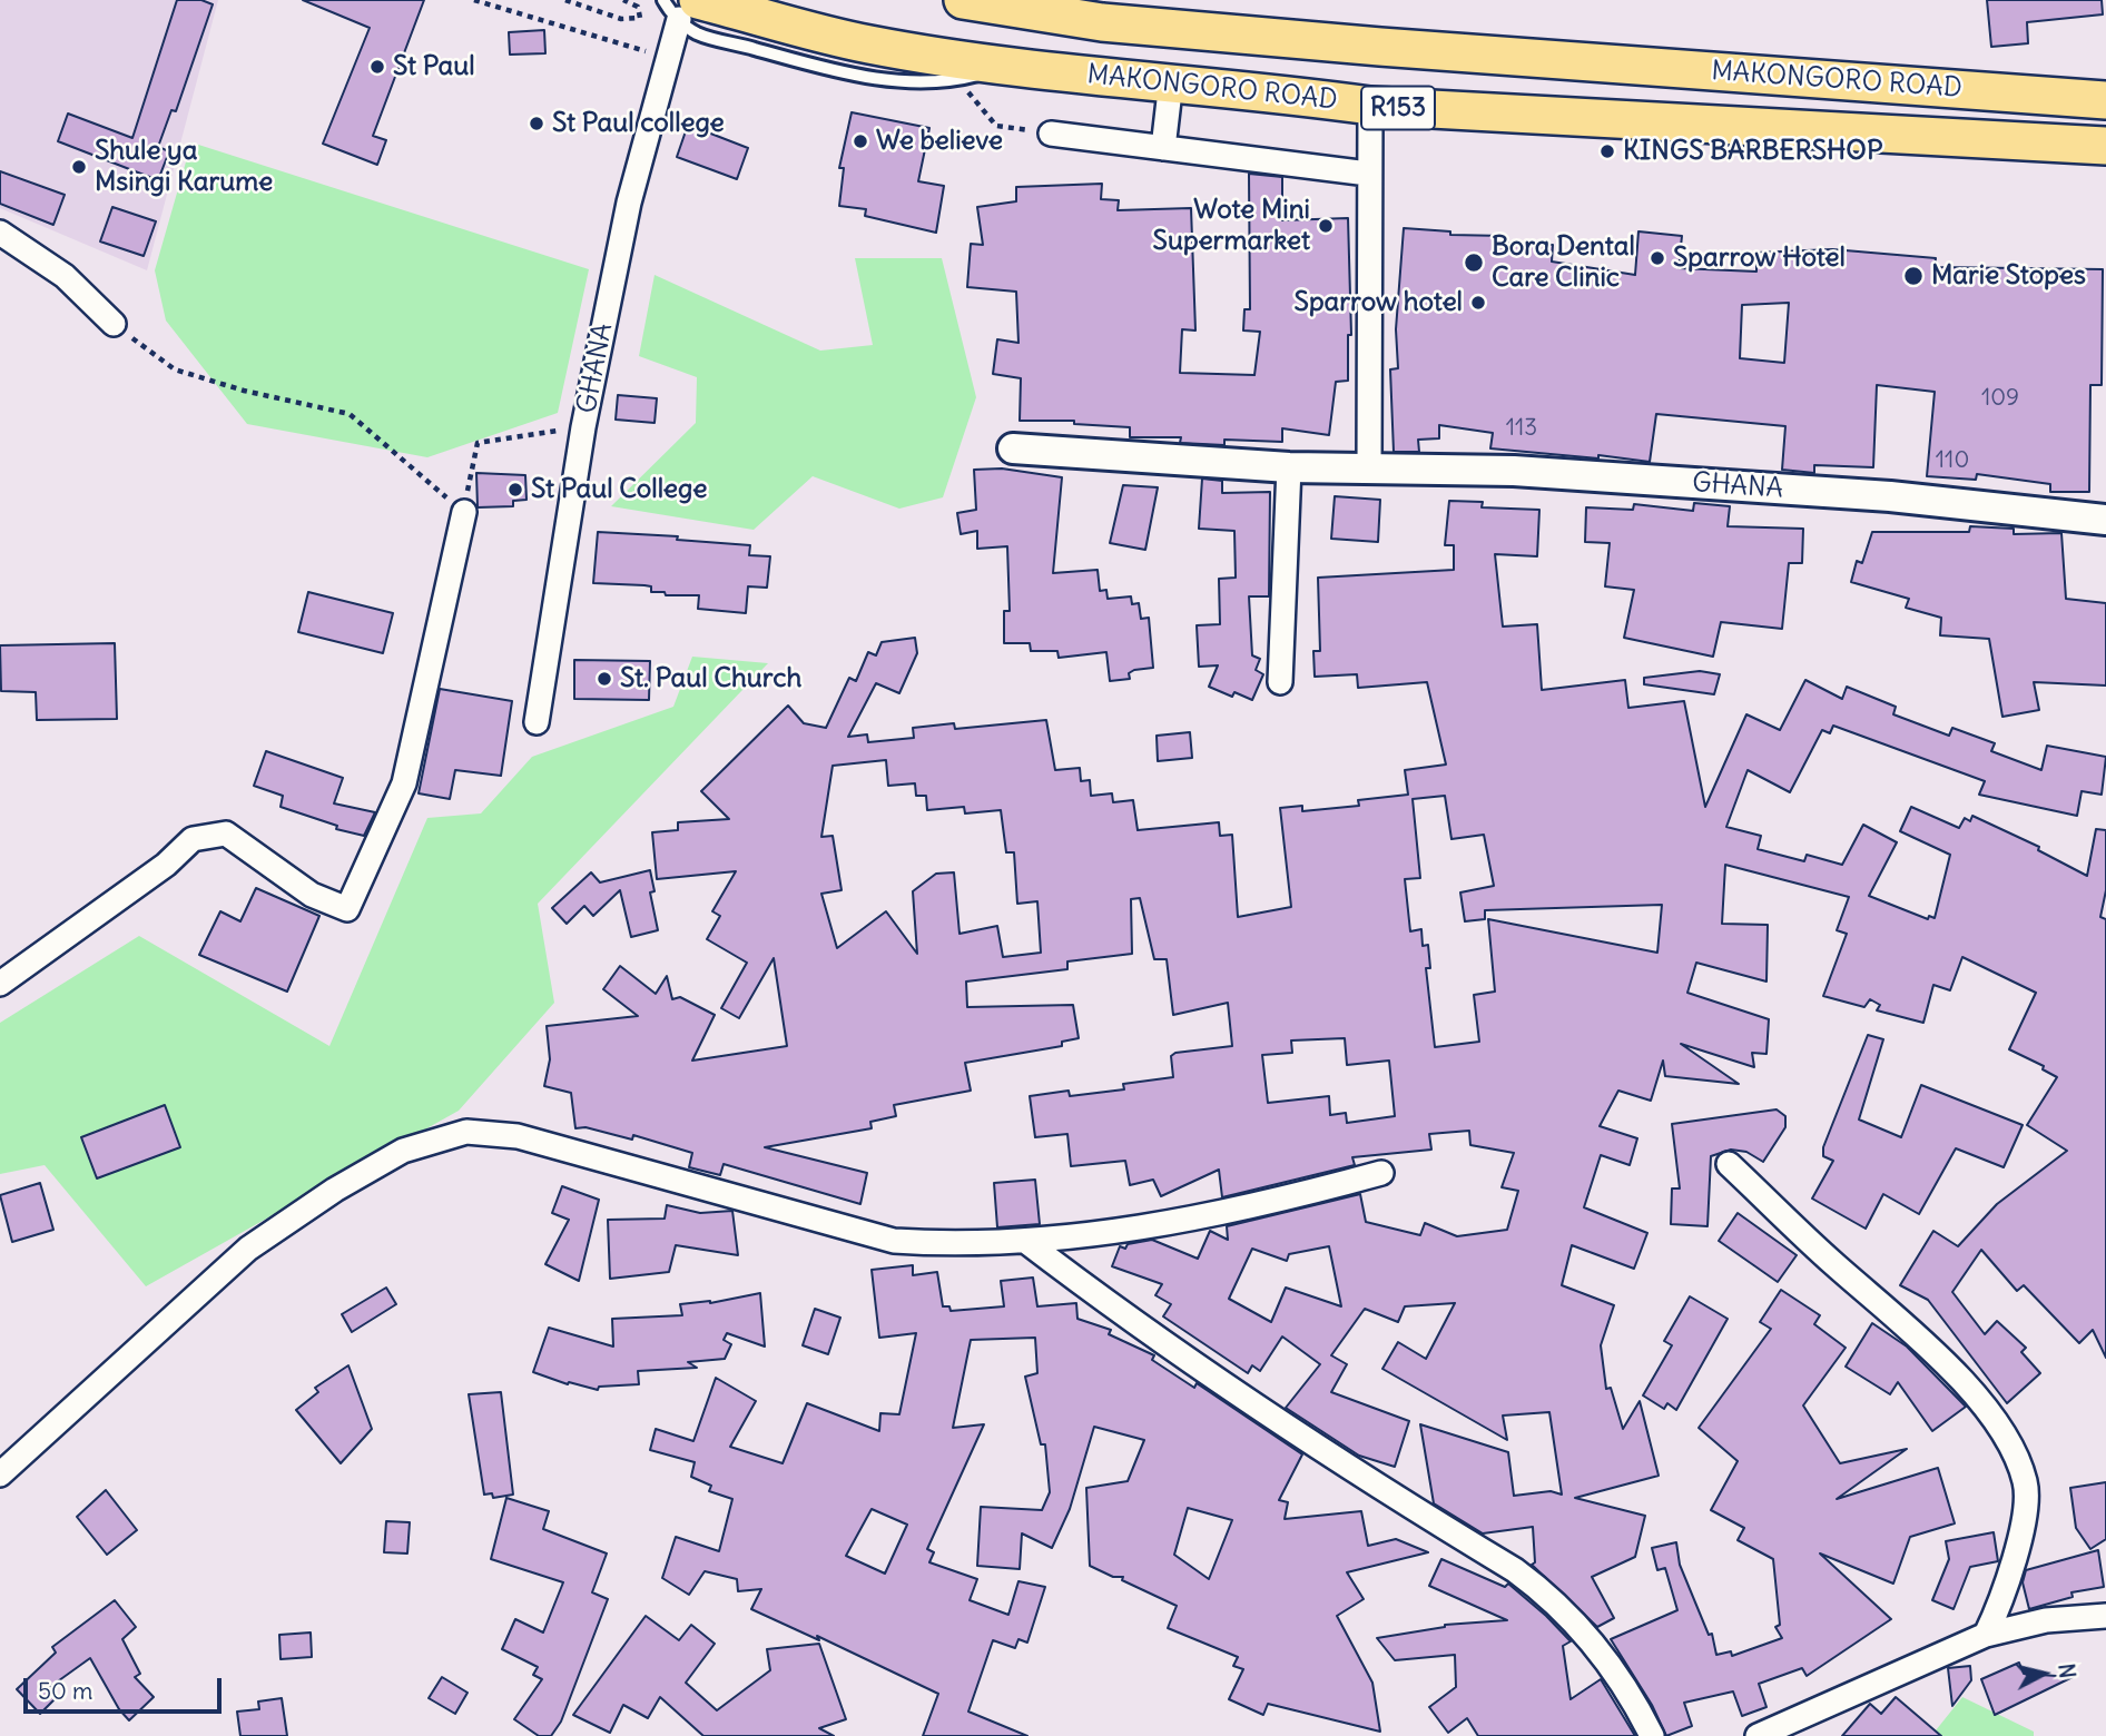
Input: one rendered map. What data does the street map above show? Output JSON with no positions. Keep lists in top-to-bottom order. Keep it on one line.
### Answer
{"streets":{"main road":["MAKONGORO ROAD","R153"],"street":["GHANA"]},"crossings":[["MAKONGORO ROAD","GHANA"]],"places":["St Paul","St Paul college","We believe","KINGS BARBERSHOP","Shule ya Msingi Karume","Wote Mini Supermarket","Sparrow Hotel","Bora Dental Care Clinic","Marie Stopes","Sparrow hotel","St Paul College","St. Paul Church"],"house_numbers":["109","113","110"],"scale_bar":"50 m","north":"right"}
